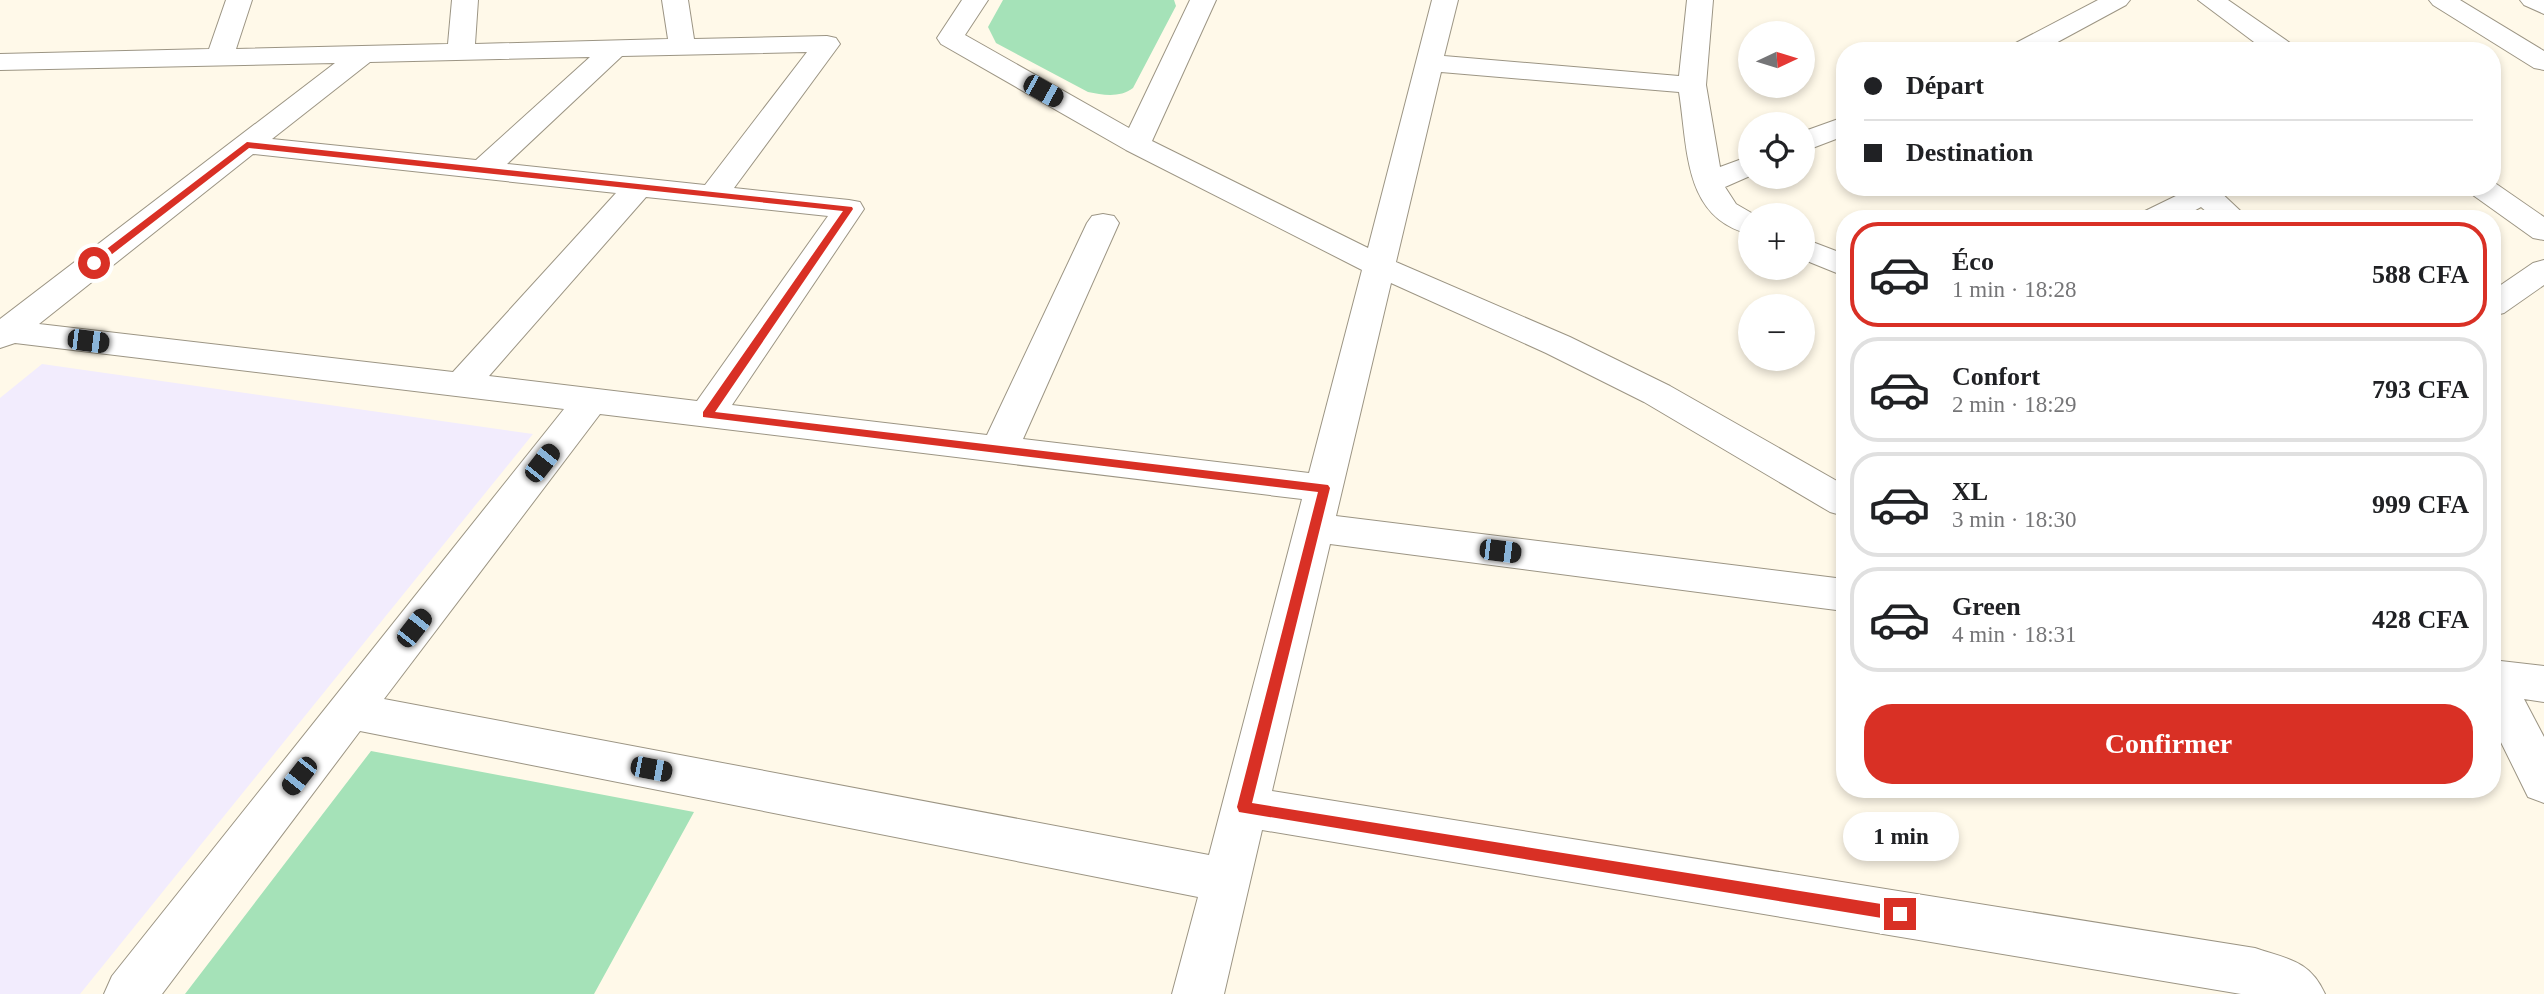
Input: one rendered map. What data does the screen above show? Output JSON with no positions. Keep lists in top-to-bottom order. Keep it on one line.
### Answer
{"north":"right","page":{"map_buttons":["+","−"],"banner":["Départ","Destination"],"list":[{"name":"Éco","note":"1 min · 18:28","value":"588 CFA"},{"name":"Confort","note":"2 min · 18:29","value":"793 CFA"},{"name":"XL","note":"3 min · 18:30","value":"999 CFA"},{"name":"Green","note":"4 min · 18:31","value":"428 CFA"}],"buttons":"Confirmer","bubble":"1 min"}}
